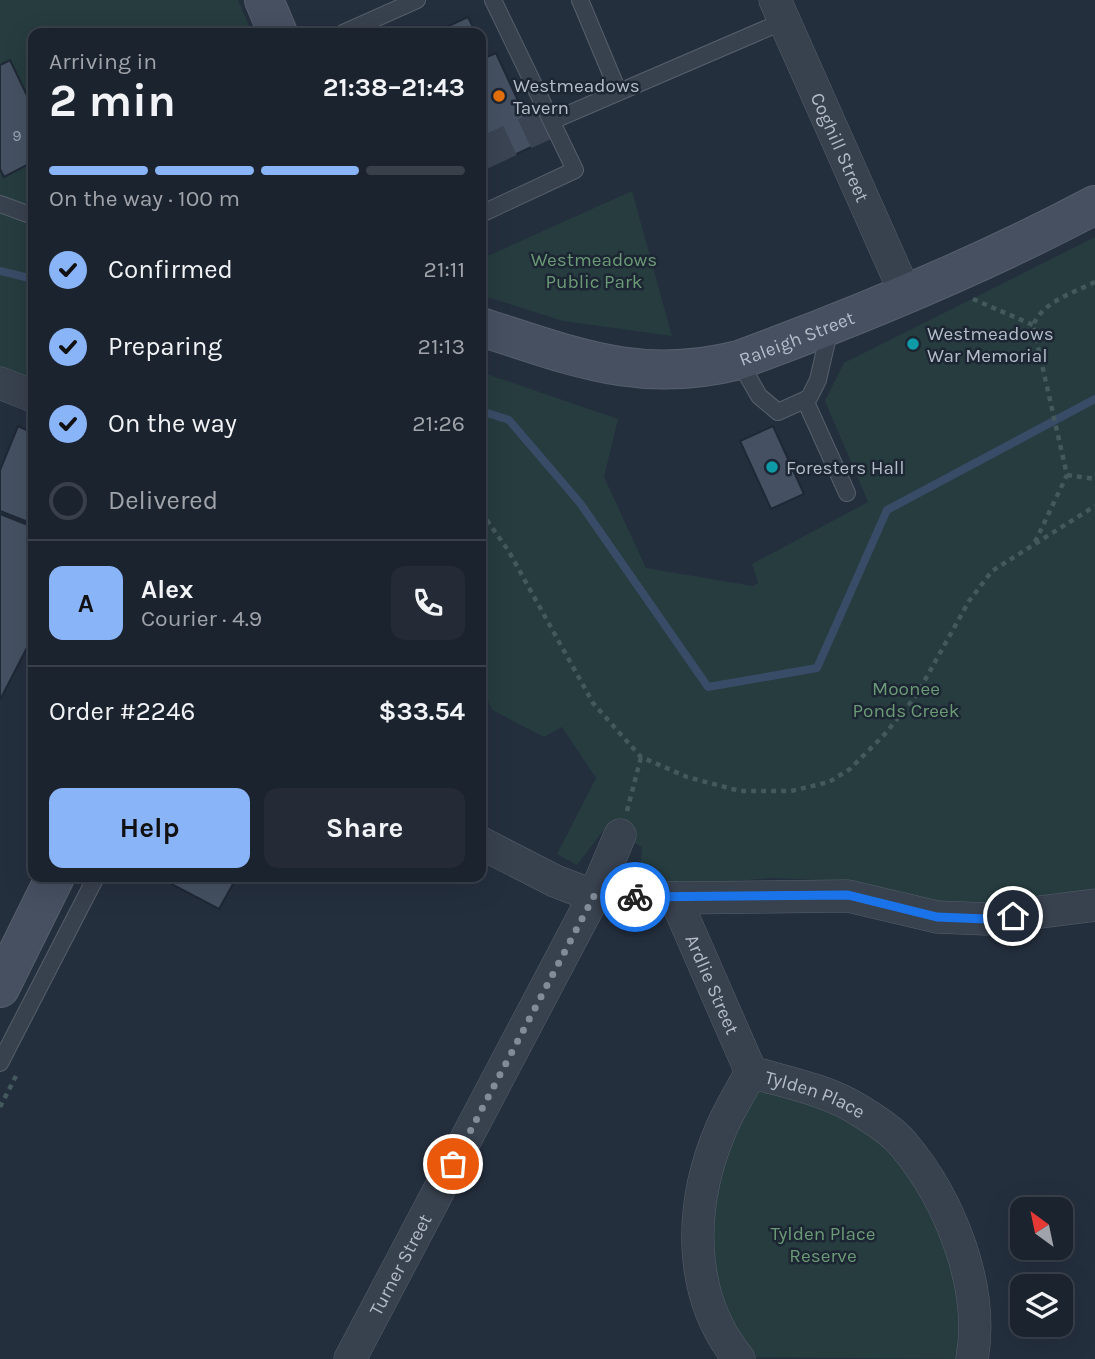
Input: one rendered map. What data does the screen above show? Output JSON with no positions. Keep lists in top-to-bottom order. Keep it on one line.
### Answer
{"streets":{"street":["Coghill Street","Raleigh Street","Ardlie Street","Tylden Place","Turner Street"]},"crossings":[["Coghill Street","Raleigh Street"],["Ardlie Street","Tylden Place"]],"parks":["Westmeadows Public Park","Moonee Ponds Creek","Tylden Place Reserve"],"places":["Westmeadows Tavern","Westmeadows War Memorial","Foresters Hall"],"house_numbers":["9"],"north":"top left","page":{"heading":["2 min","Arriving in","21:38–21:43"],"panel":["Alex","Courier · 4.9","Order #2246","$33.54"],"bar":"On the way · 100 m","list":[["Confirmed","21:11"],["Preparing","21:13"],["On the way","21:26"],"Delivered"],"round":"A","buttons":["Help","Share"]}}
